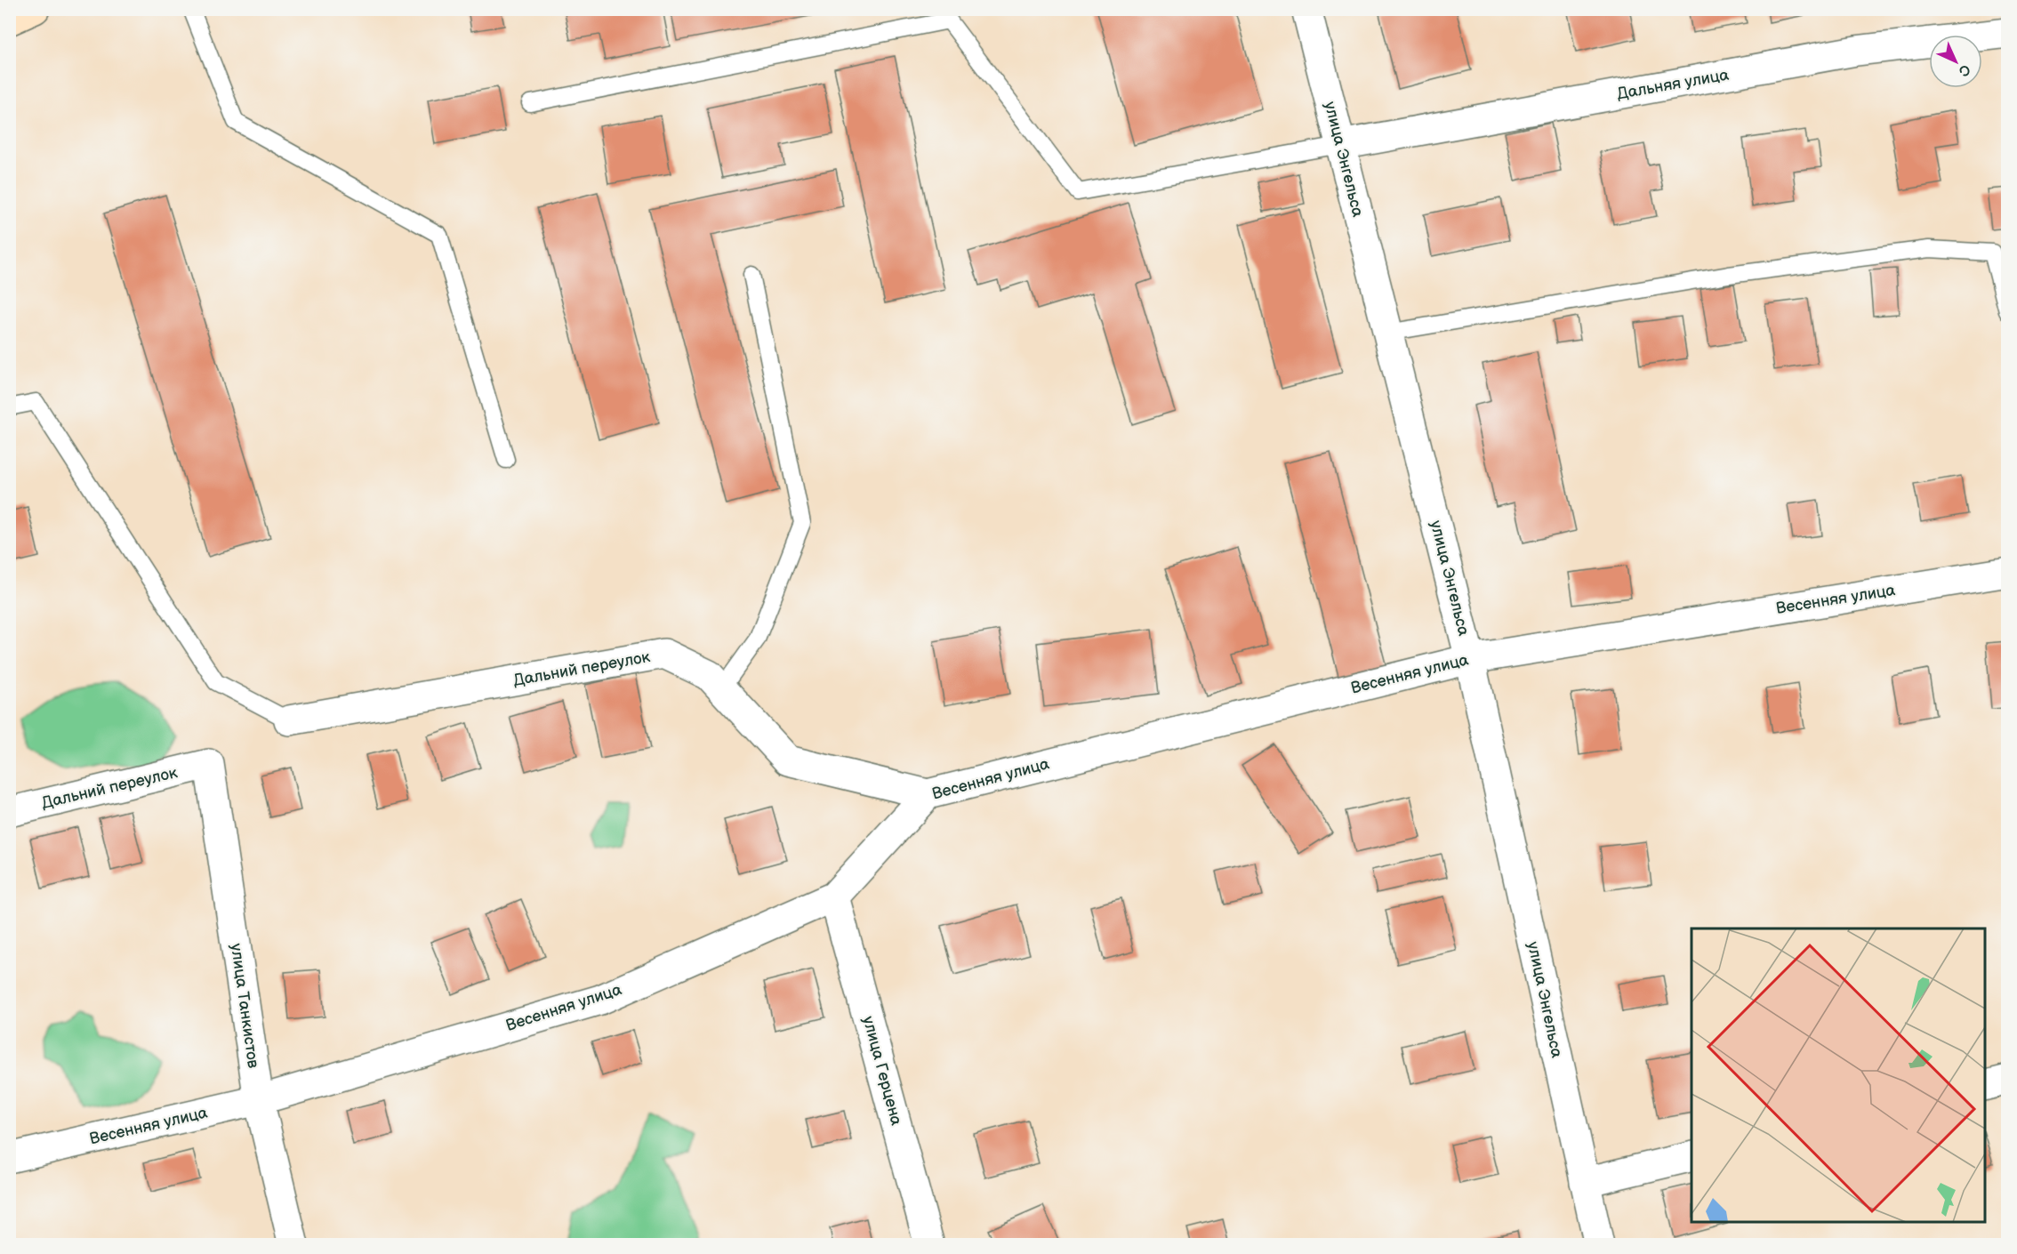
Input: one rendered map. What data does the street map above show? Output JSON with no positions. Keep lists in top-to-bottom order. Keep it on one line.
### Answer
{"streets":{"street":["Дальняя улица","улица Энгельса","Весенняя улица","Дальний переулок","улица Танкистов","улица Герцена"]},"crossings":[["Дальняя улица","улица Энгельса"],["улица Энгельса","Весенняя улица"],["Весенняя улица","Дальний переулок"],["Весенняя улица","улица Танкистов"],["Весенняя улица","улица Герцена"],["Дальний переулок","улица Танкистов"]],"north":"bottom right"}
